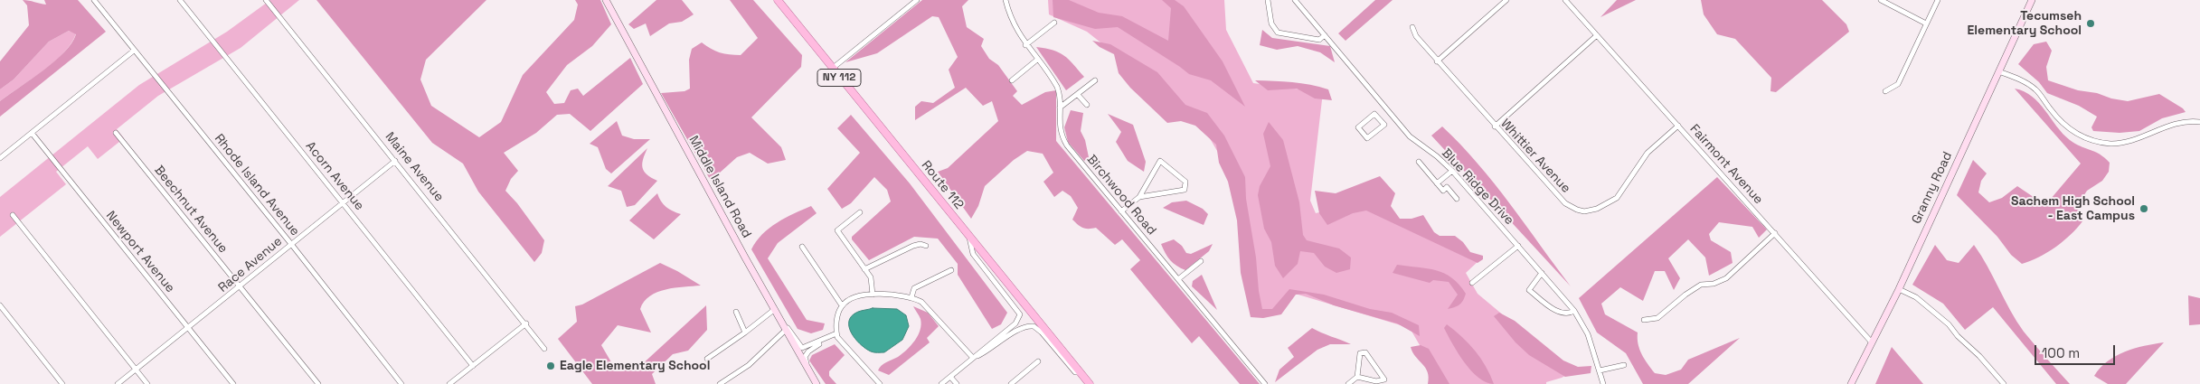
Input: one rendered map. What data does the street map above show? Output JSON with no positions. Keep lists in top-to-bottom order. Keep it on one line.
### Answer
{"streets":{"main road":["NY 112","Route 112"],"street":["Whittier Avenue","Fairmont Avenue","Maine Avenue","Acorn Avenue","Rhode Island Avenue","Middle Island Road","Blue Ridge Drive","Granny Road","Birchwood Road","Beechnut Avenue","Newport Avenue","Race Avenue"]},"crossings":[["Whittier Avenue","Fairmont Avenue"],["Fairmont Avenue","Granny Road"],["Maine Avenue","Race Avenue"],["Acorn Avenue","Race Avenue"],["Rhode Island Avenue","Race Avenue"],["Beechnut Avenue","Race Avenue"],["Newport Avenue","Race Avenue"]],"places":["Tecumseh Elementary School","Sachem High School - East Campus","Eagle Elementary School"],"scale_bar":"100 m"}
